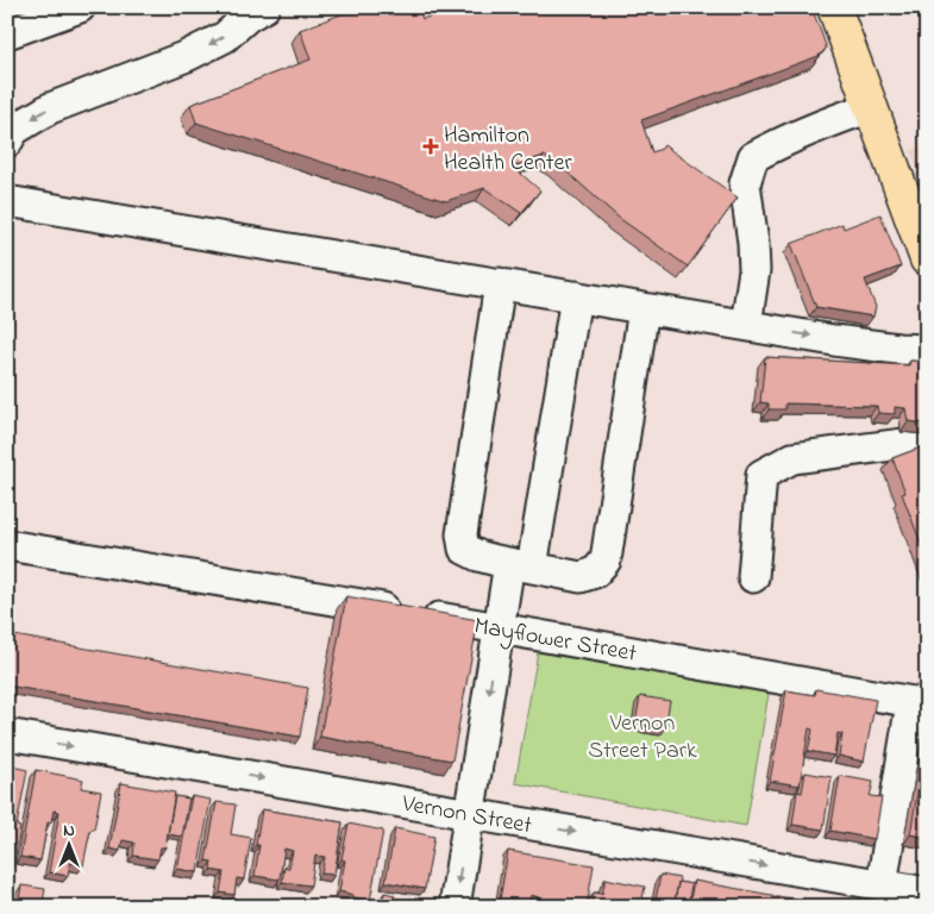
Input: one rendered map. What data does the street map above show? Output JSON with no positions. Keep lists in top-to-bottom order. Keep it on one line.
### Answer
{"streets":{"street":["Mayflower Street","Vernon Street"]},"one_way":["Vernon Street"],"parks":["Vernon Street Park"],"places":{"health":["Hamilton Health Center"]},"north":"top"}
